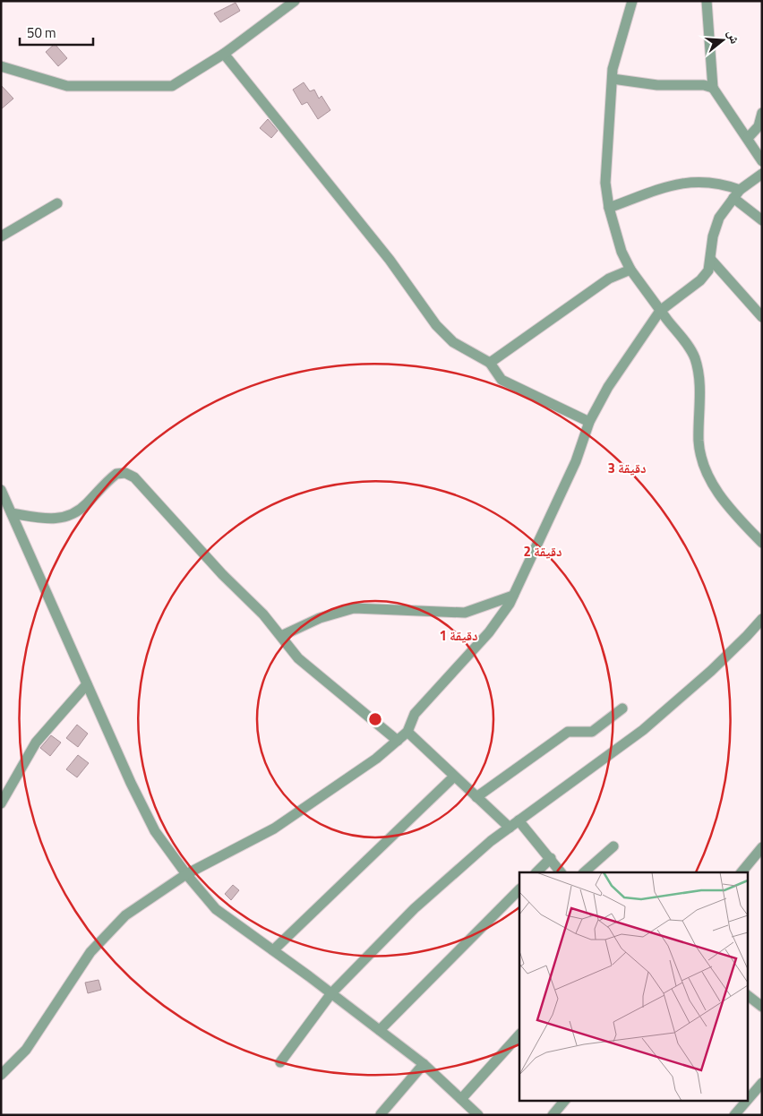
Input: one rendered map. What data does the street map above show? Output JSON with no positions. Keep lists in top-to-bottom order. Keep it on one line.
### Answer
{"scale_bar":"50 m","north":"right","rings":["3 دقيقة","2 دقيقة","1 دقيقة"]}
